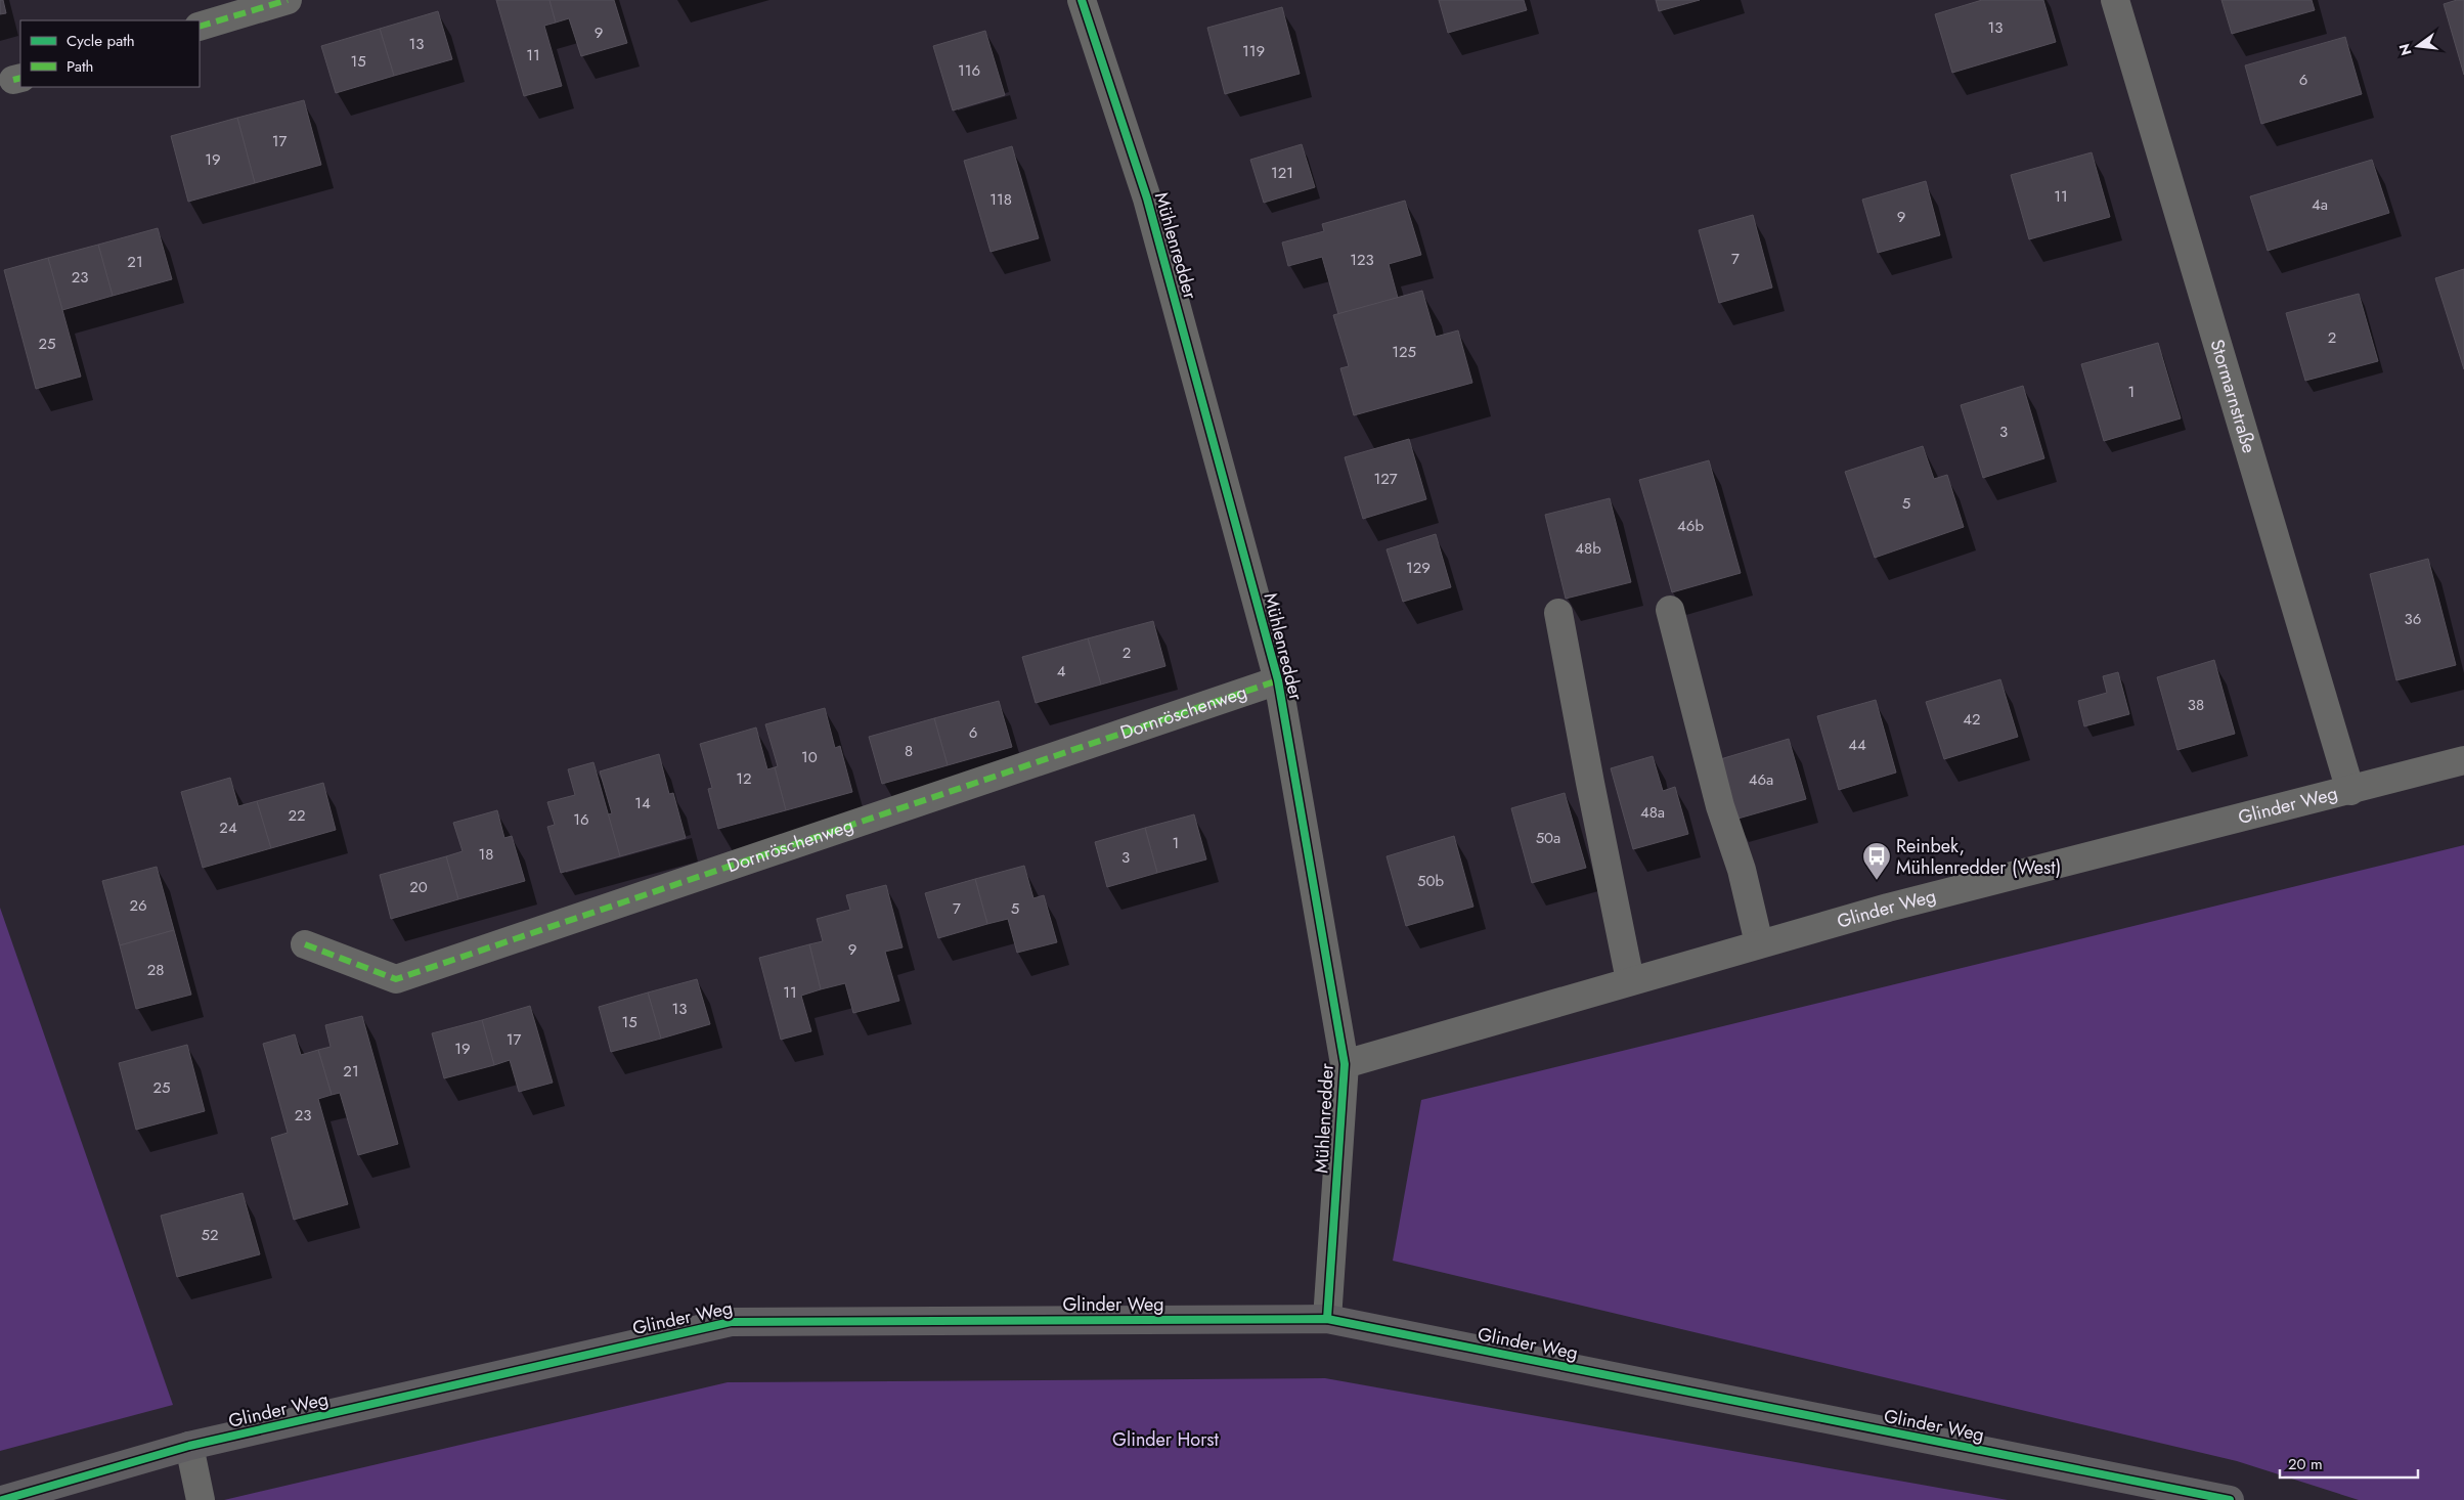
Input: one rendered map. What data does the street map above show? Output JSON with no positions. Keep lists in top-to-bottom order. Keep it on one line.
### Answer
{"streets":{"main road":["Glinder Weg"],"street":["Mühlenredder","Stormarnstraße","Dornröschenweg"]},"crossings":[["Mühlenredder","Dornröschenweg"],["Mühlenredder","Glinder Weg"],["Stormarnstraße","Glinder Weg"]],"parks":["Glinder Horst"],"places":{"bus stop":["Reinbek, Mühlenredder (West)"]},"house_numbers":["13","9","13","119","11","15","116","6","17","19","121","11","118","4a","9","7","123","21","23","2","25","125","1","3","127","5","46b","48b","129","36","2","4","38","42","6","44","8","10","12","46a","14","48a","22","16","24","50a","1","18","3","50b","20","26","7","5","9","28","11","13","15","17","19","21","25","23","52"],"legend":["Cycle path","Path"],"scale_bar":"20 m","north":"left"}
